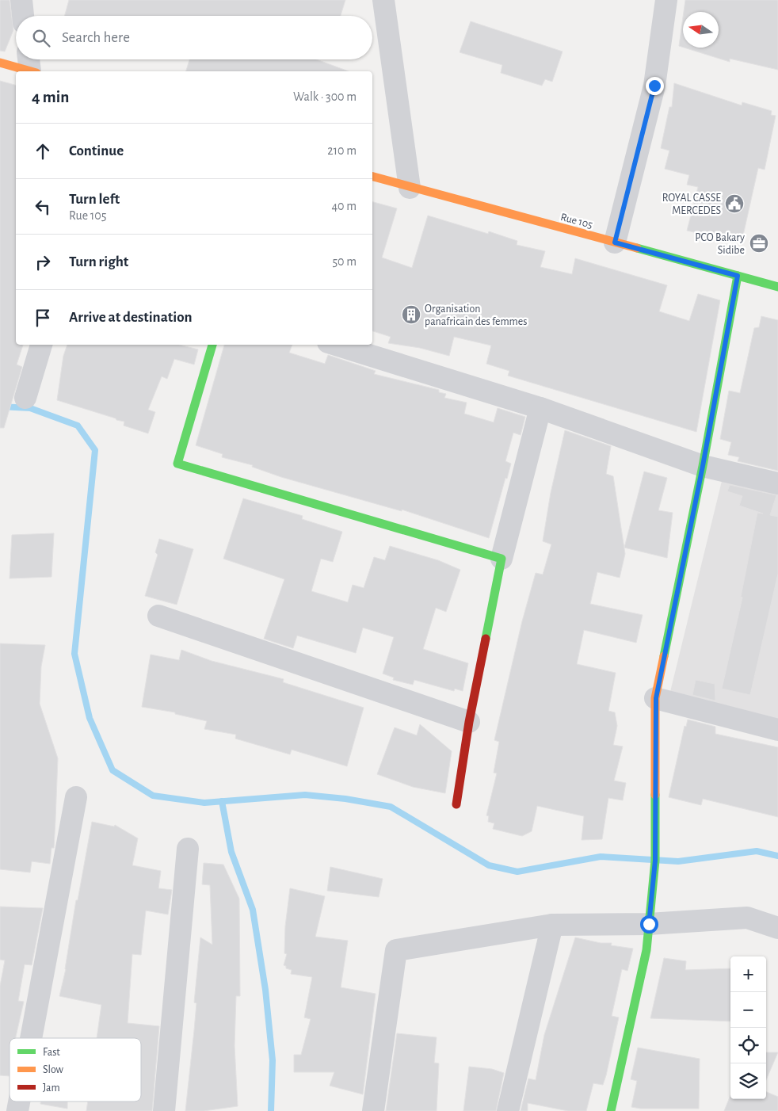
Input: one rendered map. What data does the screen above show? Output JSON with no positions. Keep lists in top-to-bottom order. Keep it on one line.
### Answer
{"streets":{"street":["Rue 105"]},"places":{"public building":["ROYAL CASSE MERCEDES"],"office":["PCO Bakary Sidibe"],"building":["Organisation panafricain des femmes"]},"legend":["Fast","Slow","Jam"],"north":"left","page":{"search":"Search here","heading":["4 min","Walk · 300 m"],"list":[["Continue","210 m"],["Turn left","Rue 105","40 m"],["Turn right","50 m"],"Arrive at destination"],"map_buttons":["+","−"]}}
